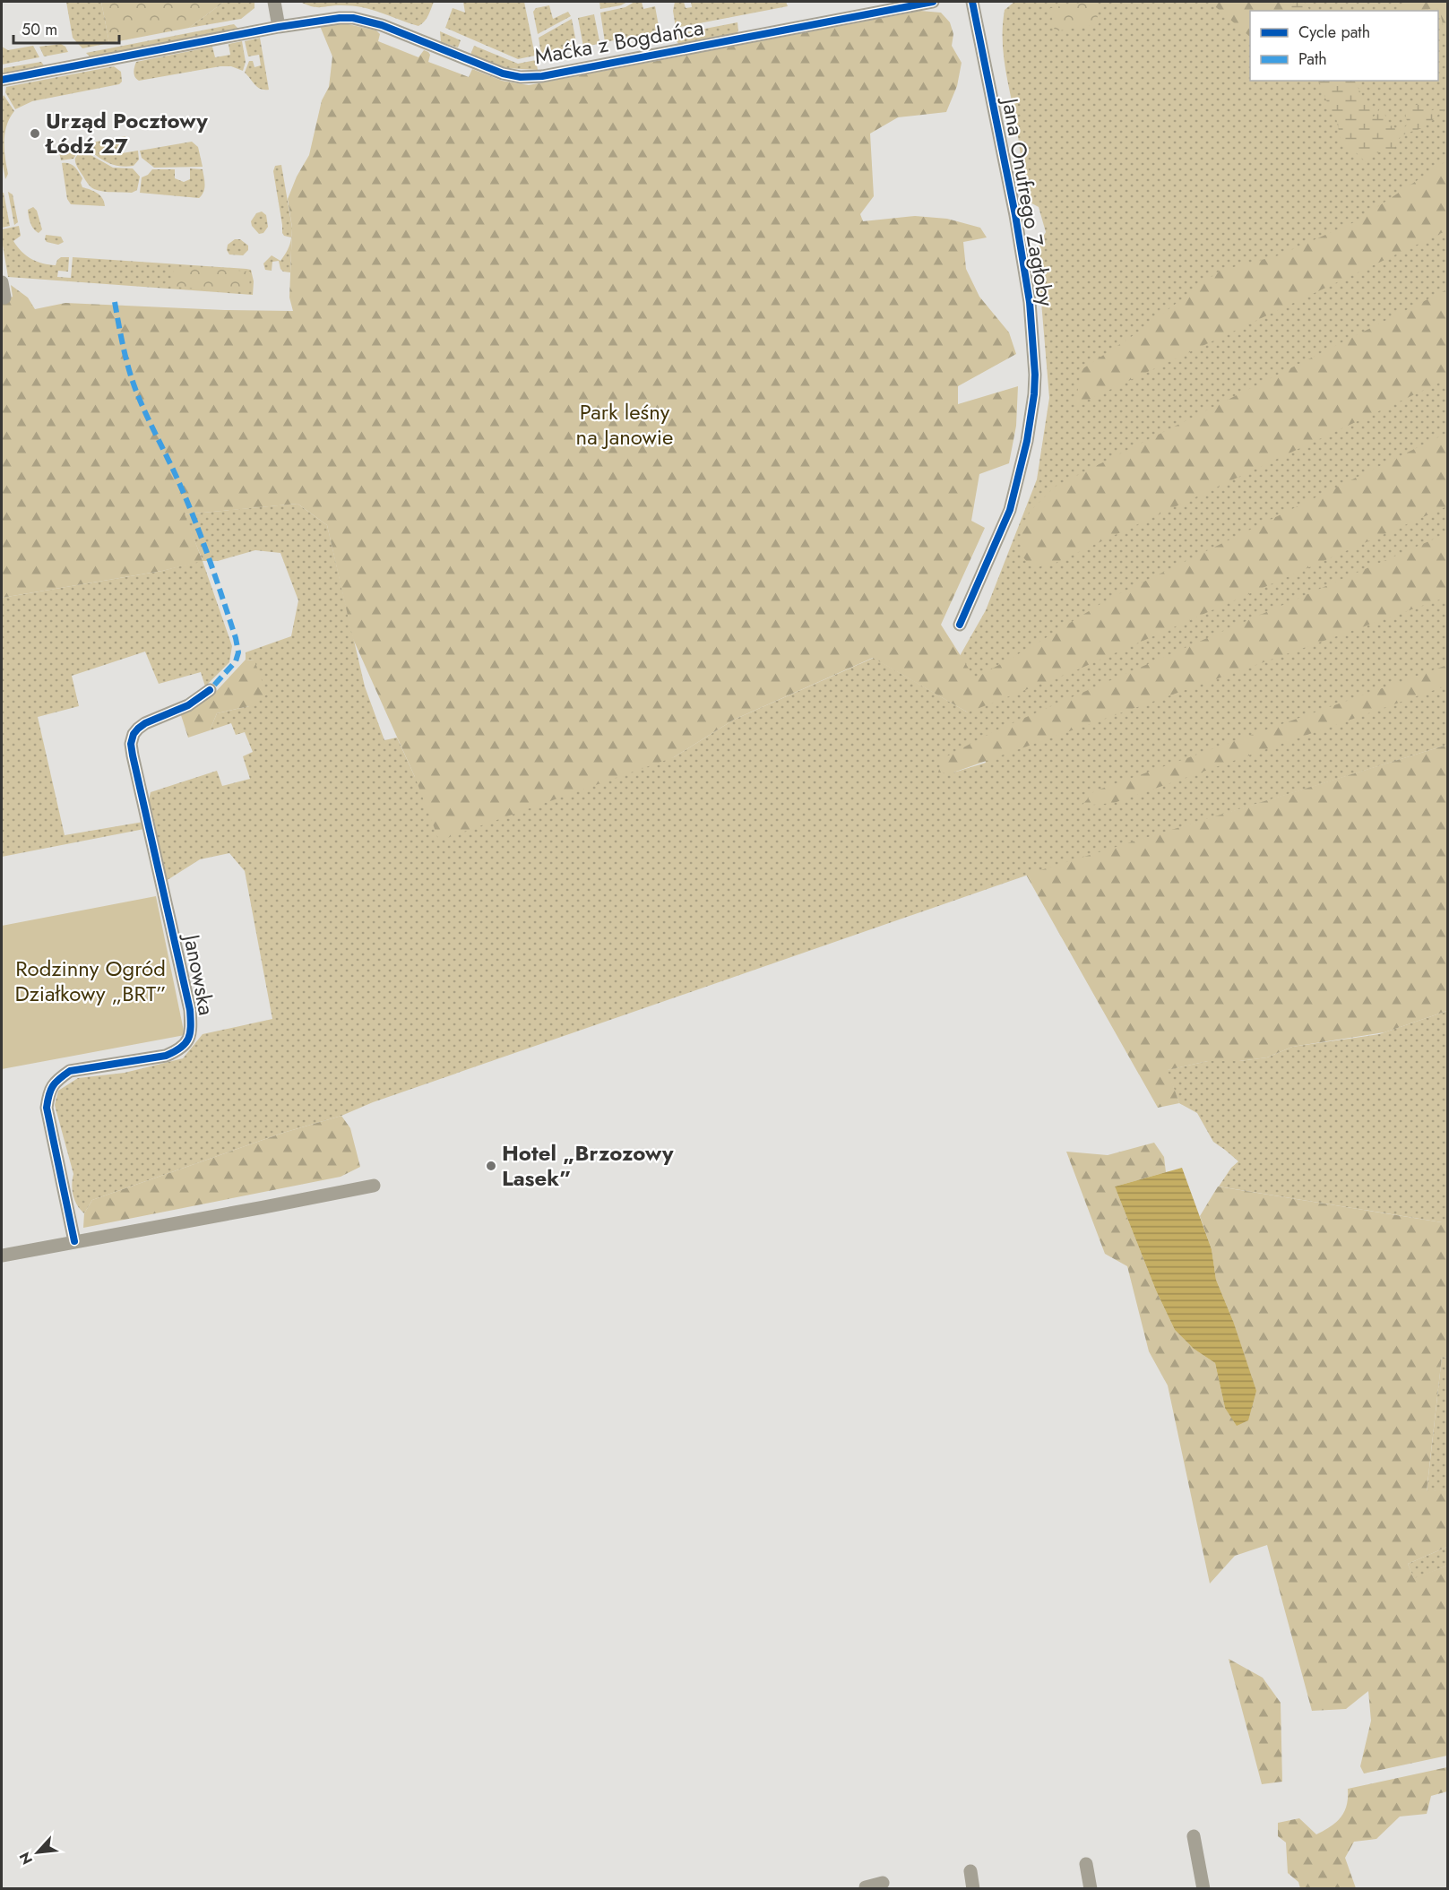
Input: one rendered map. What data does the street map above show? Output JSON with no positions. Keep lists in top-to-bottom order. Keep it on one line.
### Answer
{"streets":{"street":["Maćka z Bogdańca","Jana Onufrego Zagłoby","Janowska"]},"parks":["Park leśny na Janowie","Rodzinny Ogród Działkowy „BRT”"],"places":["Urząd Pocztowy Łódź 27","Hotel „Brzozowy Lasek”"],"legend":["Cycle path","Path"],"scale_bar":"50 m","north":"bottom left"}
